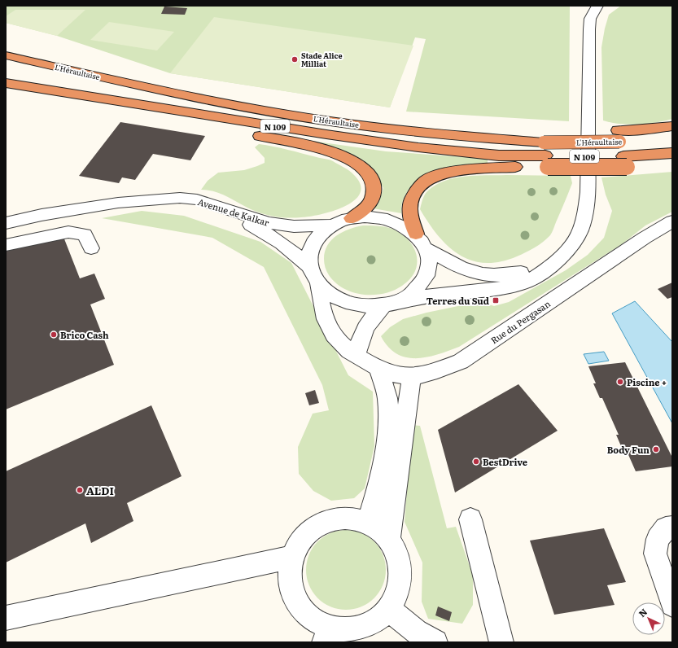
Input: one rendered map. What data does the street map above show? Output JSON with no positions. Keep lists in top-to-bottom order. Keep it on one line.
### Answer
{"streets":{"highway":["L'Héraultaise","N 109"],"street":["Avenue de Kalkar","Rue du Pergasan"]},"crossings":[["Avenue de Kalkar","Rue du Pergasan"]],"places":{"other":["Stade Alice Milliat","Brico Cash","Piscine +","Body Fun","BestDrive","ALDI"],"transit":["Terres du Sud"]},"north":"top left"}
